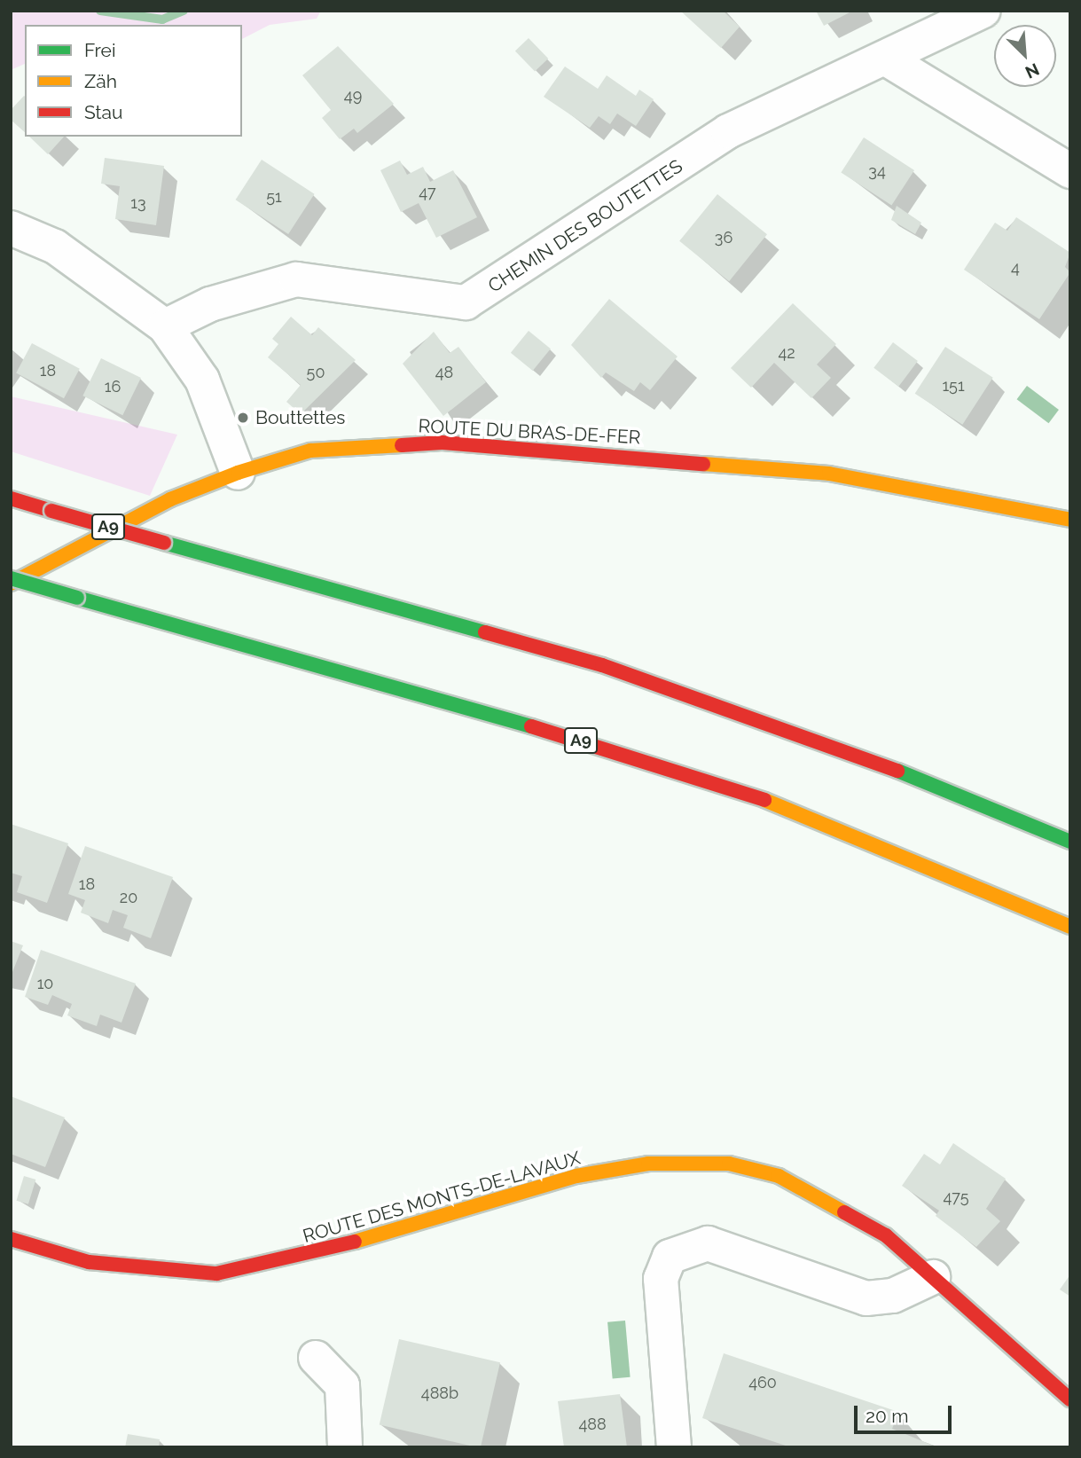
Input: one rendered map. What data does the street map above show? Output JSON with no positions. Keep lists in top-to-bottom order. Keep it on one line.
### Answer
{"streets":{"main road":["ROUTE DU BRAS-DE-FER","A9","ROUTE DES MONTS-DE-LAVAUX"],"street":["CHEMIN DES BOUTETTES"]},"places":["Bouttettes"],"house_numbers":["49","34","47","51","13","36","4","42","18","50","48","151","16","18","20","10","475","460","488b","488"],"legend":["Frei","Zäh","Stau"],"scale_bar":"20 m","north":"bottom right"}
